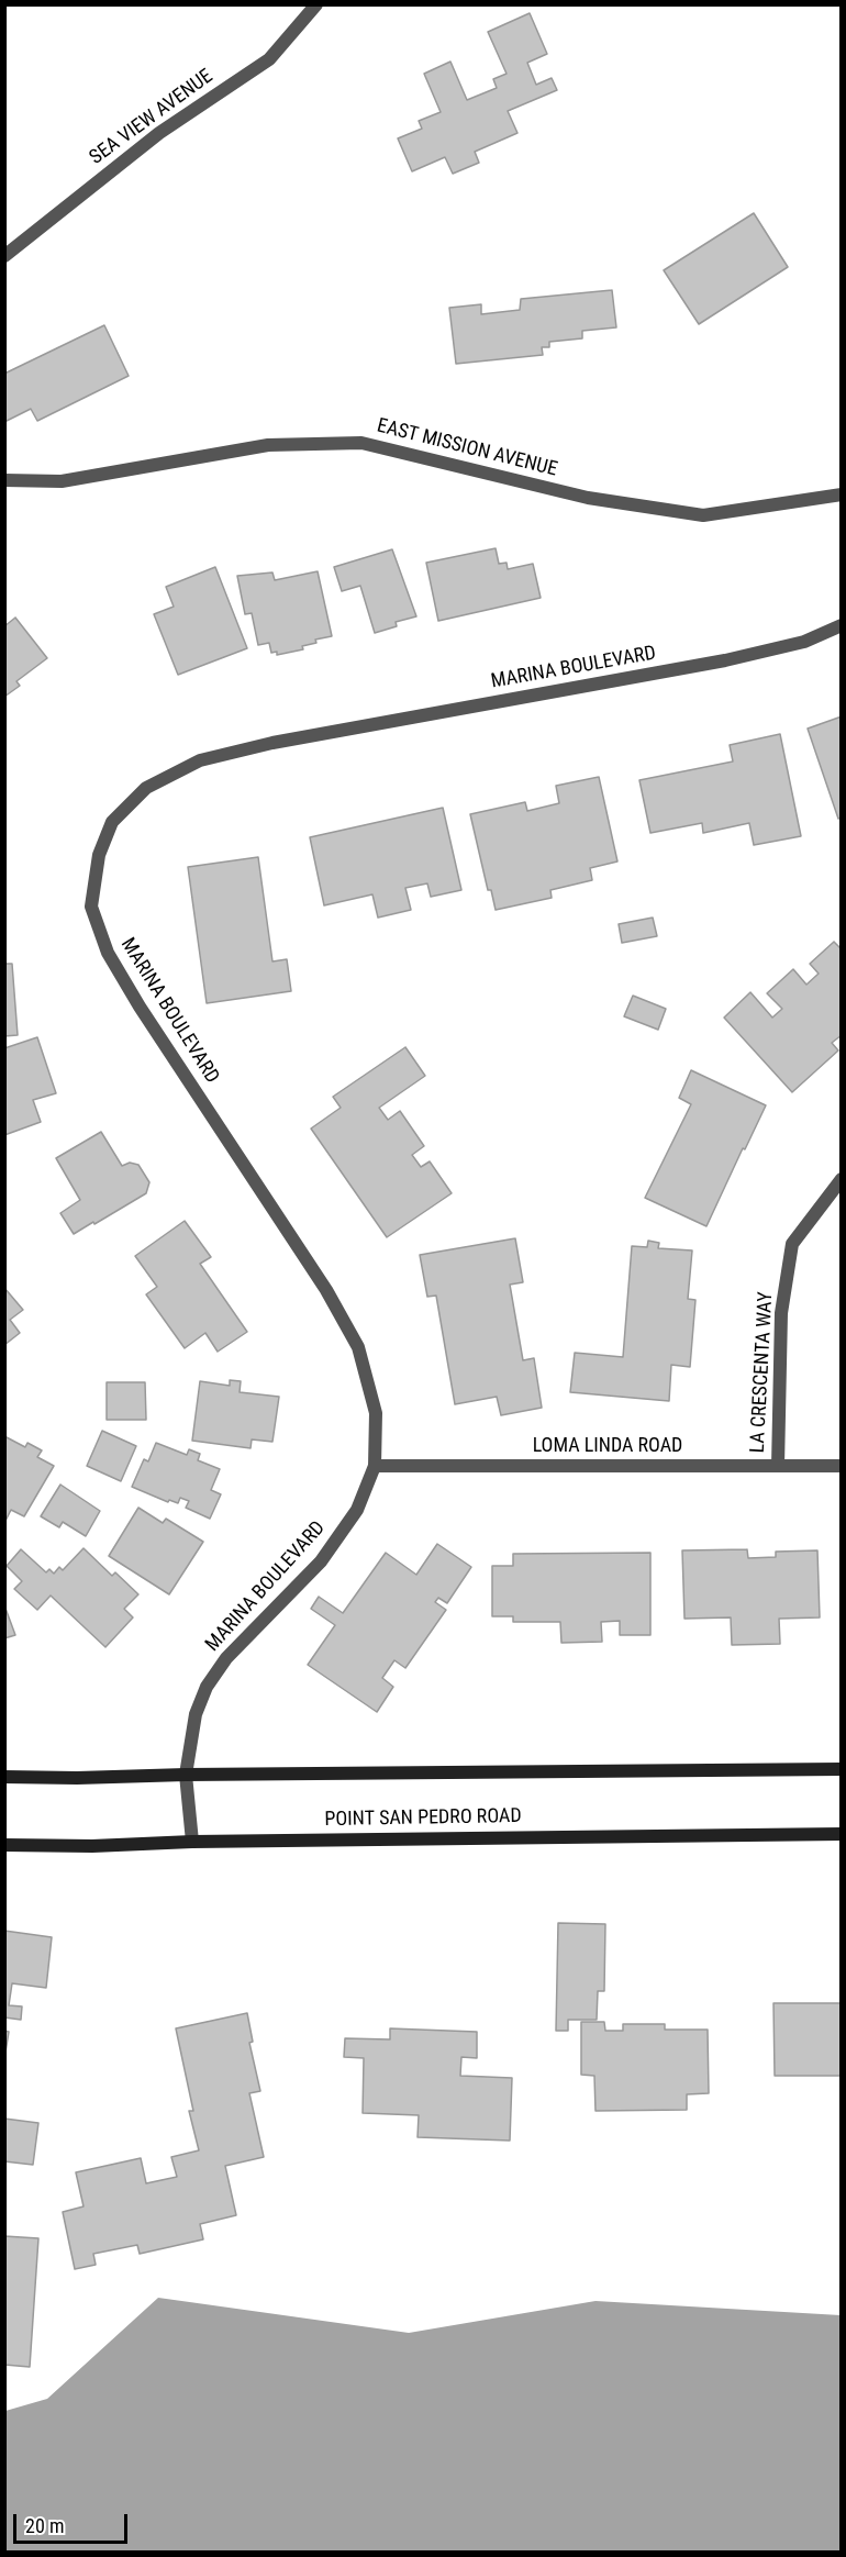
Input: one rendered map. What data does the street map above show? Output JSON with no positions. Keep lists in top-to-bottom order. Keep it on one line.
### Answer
{"streets":{"main road":["POINT SAN PEDRO ROAD"],"street":["SEA VIEW AVENUE","EAST MISSION AVENUE","MARINA BOULEVARD","LA CRESCENTA WAY","LOMA LINDA ROAD"]},"crossings":[["MARINA BOULEVARD","LOMA LINDA ROAD"],["MARINA BOULEVARD","POINT SAN PEDRO ROAD"],["LA CRESCENTA WAY","LOMA LINDA ROAD"]],"scale_bar":"20 m"}
